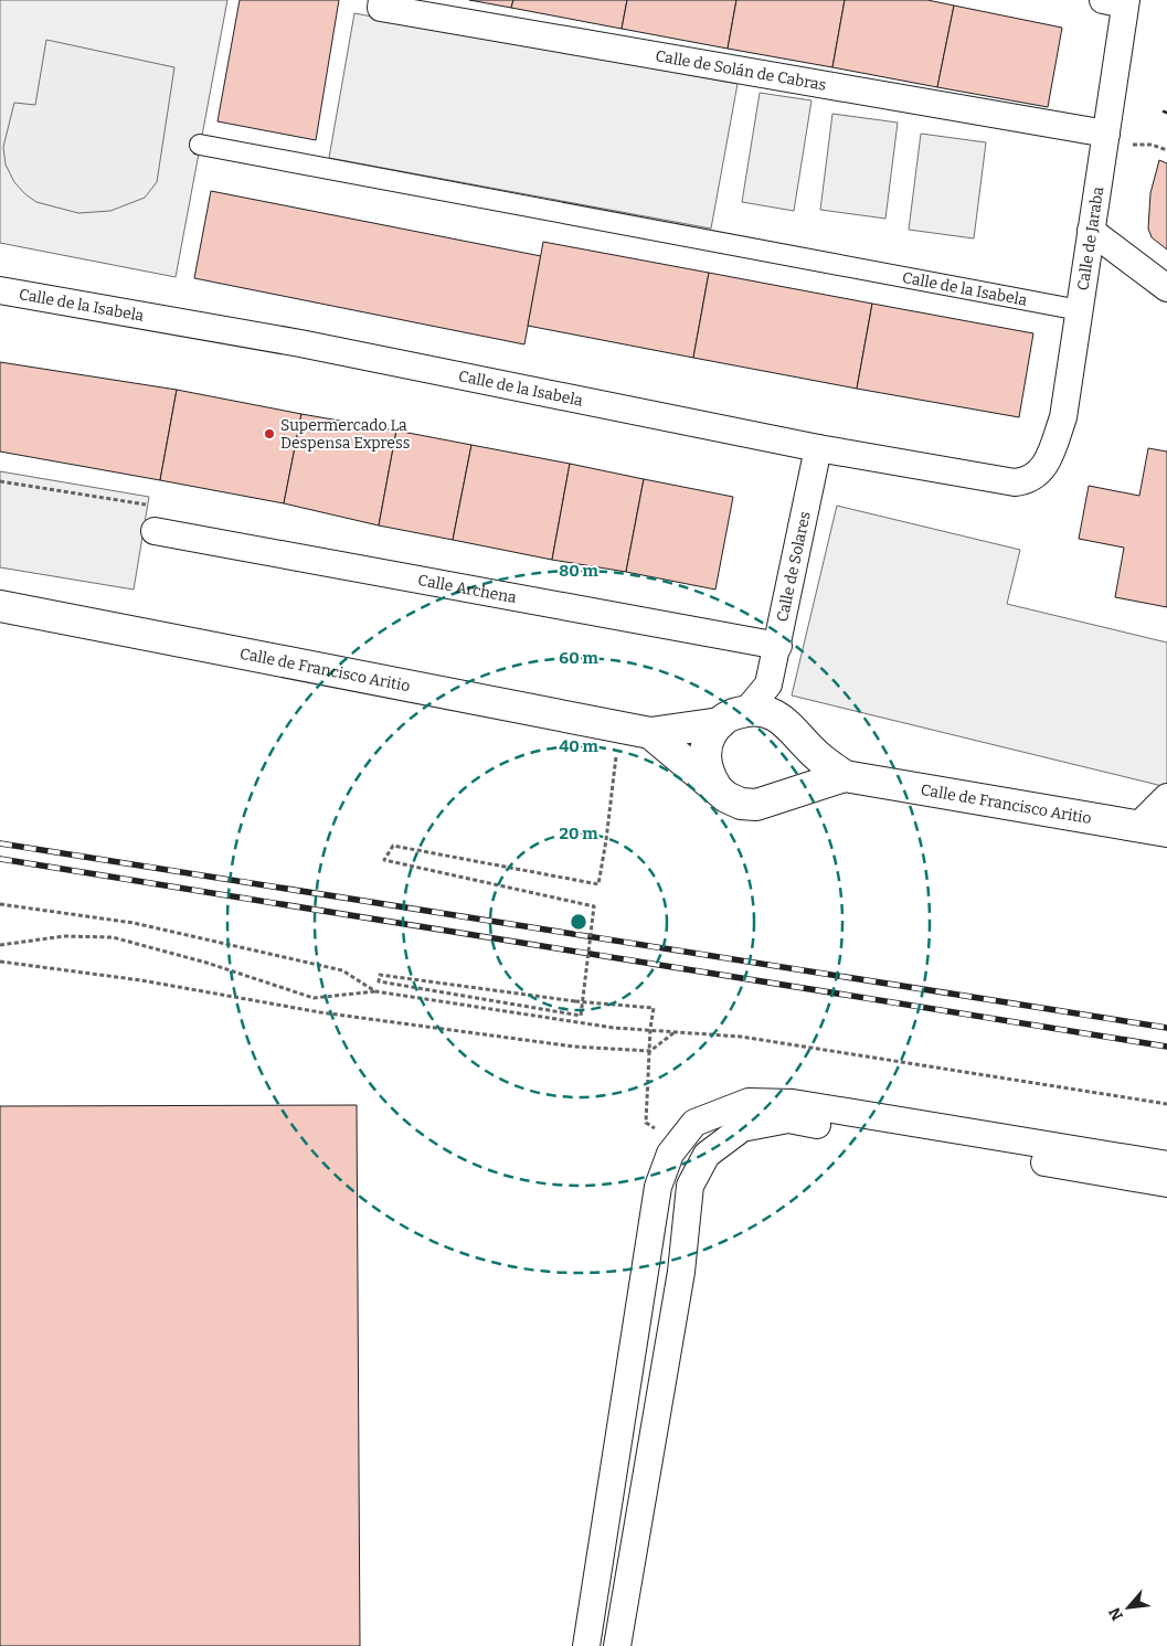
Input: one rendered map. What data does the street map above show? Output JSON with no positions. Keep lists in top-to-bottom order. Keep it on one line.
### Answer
{"streets":{"main road":["Calle de Francisco Aritio"],"street":["Calle de Solán de Cabras","Calle de Jaraba","Calle de la Isabela","Calle de Solares","Calle Archena"]},"crossings":[["Calle de Solán de Cabras","Calle de Jaraba"],["Calle de Jaraba","Calle de la Isabela"],["Calle de la Isabela","Calle de Solares"],["Calle de Solares","Calle Archena"],["Calle de Solares","Calle de Francisco Aritio"]],"places":["Supermercado La Despensa Express"],"north":"bottom left","rings":["80 m","60 m","40 m","20 m"]}
